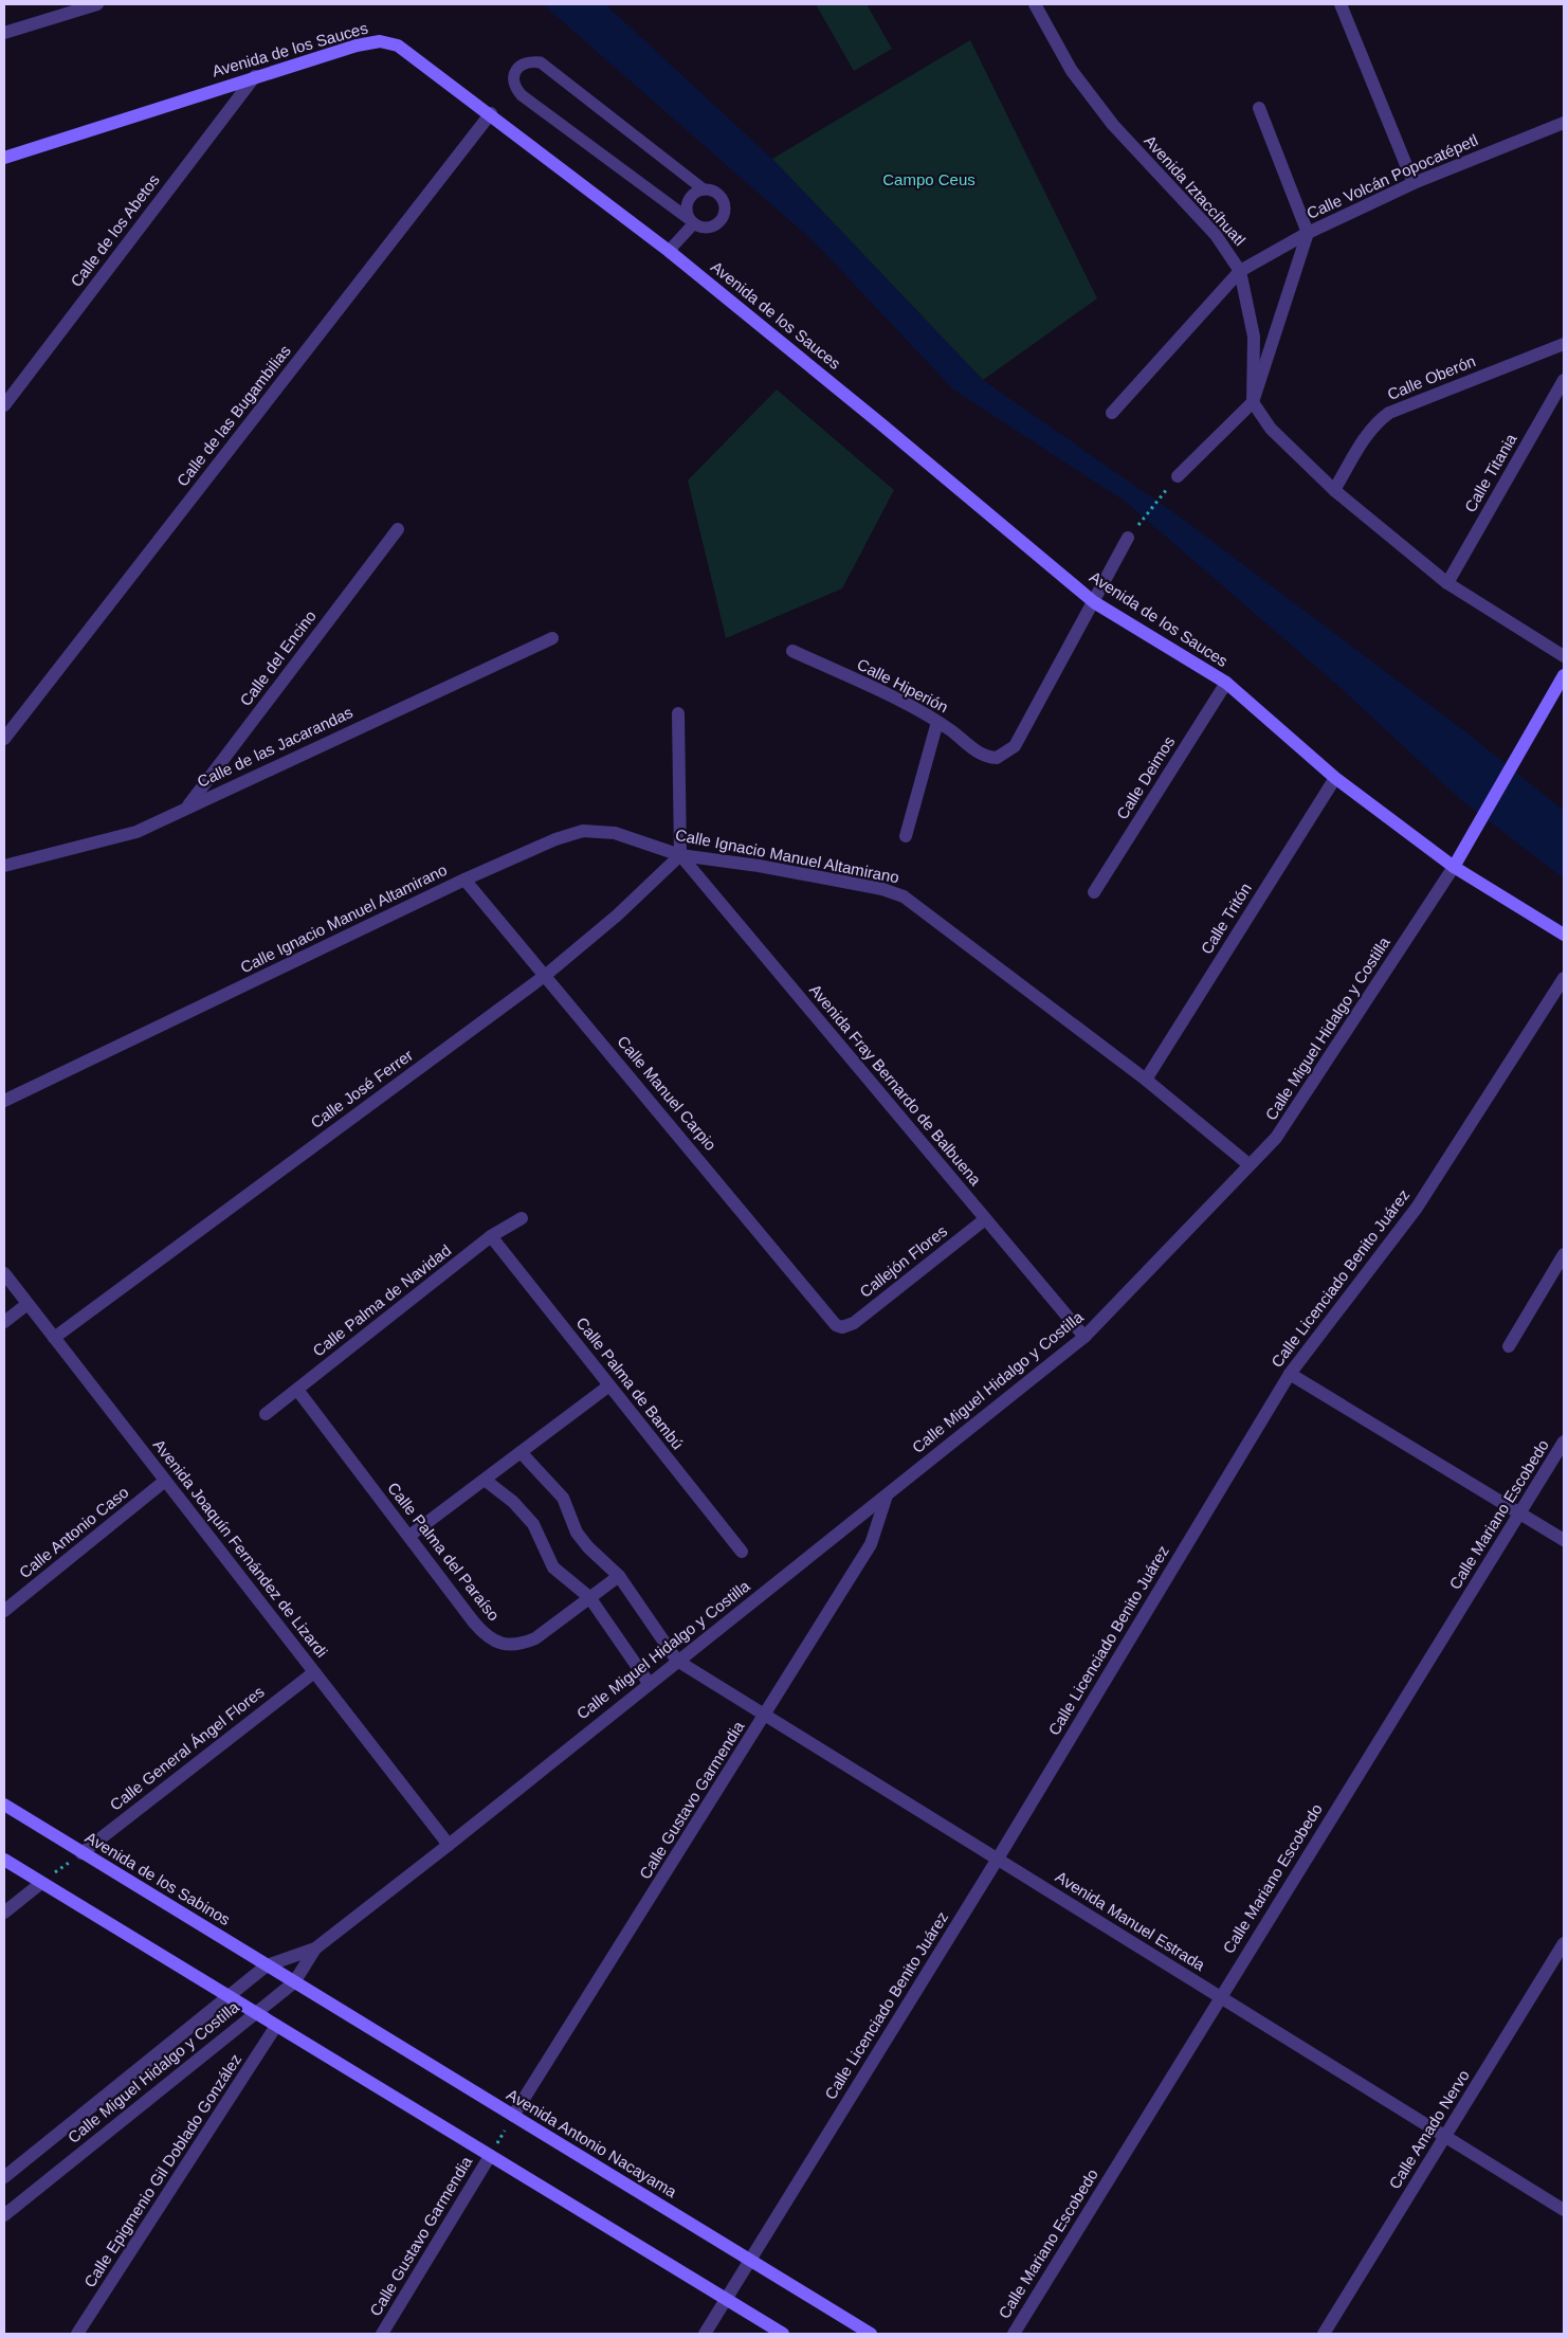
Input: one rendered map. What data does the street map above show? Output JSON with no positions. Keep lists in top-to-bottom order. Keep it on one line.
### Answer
{"streets":{"main road":["Avenida de los Sauces","Calle Miguel Hidalgo y Costilla","Avenida de los Sabinos","Avenida Antonio Nacayama"],"street":["Calle Volcán Popocatépetl","Avenida Iztaccíhuatl","Calle de los Abetos","Calle Oberón","Calle de las Bugambilias","Calle Titania","Calle del Encino","Calle Hiperión","Calle de las Jacarandas","Calle Deimos","Calle Ignacio Manuel Altamirano","Calle Tritón","Avenida Fray Bernardo de Balbuena","Calle José Ferrer","Calle Manuel Carpio","Callejón Flores","Calle Licenciado Benito Juárez","Calle Palma de Navidad","Calle Palma de Bambú","Calle Mariano Escobedo","Calle Antonio Caso","Avenida Joaquín Fernández de Lizardi","Calle Palma del Paraíso","Calle General Ángel Flores","Calle Gustavo Garmendia","Avenida Manuel Estrada","Calle Amado Nervo","Calle Epigmenio Gil Doblado González"]},"crossings":[["Avenida de los Sauces","Calle de los Abetos"],["Avenida de los Sauces","Calle de las Bugambilias"],["Avenida de los Sauces","Calle Hiperión"],["Avenida de los Sauces","Calle Deimos"],["Avenida de los Sauces","Calle Tritón"],["Avenida de los Sauces","Calle Miguel Hidalgo y Costilla"],["Calle Volcán Popocatépetl","Avenida Iztaccíhuatl"],["Calle del Encino","Calle de las Jacarandas"],["Calle Ignacio Manuel Altamirano","Calle Tritón"],["Calle Ignacio Manuel Altamirano","Calle Miguel Hidalgo y Costilla"],["Calle Ignacio Manuel Altamirano","Avenida Fray Bernardo de Balbuena"],["Calle Ignacio Manuel Altamirano","Calle José Ferrer"],["Calle Ignacio Manuel Altamirano","Calle Manuel Carpio"],["Calle Miguel Hidalgo y Costilla","Avenida Fray Bernardo de Balbuena"],["Calle Miguel Hidalgo y Costilla","Avenida Joaquín Fernández de Lizardi"],["Calle Miguel Hidalgo y Costilla","Calle Gustavo Garmendia"],["Calle Miguel Hidalgo y Costilla","Avenida de los Sabinos"],["Calle Miguel Hidalgo y Costilla","Avenida Manuel Estrada"],["Calle Miguel Hidalgo y Costilla","Avenida Antonio Nacayama"],["Avenida Fray Bernardo de Balbuena","Calle José Ferrer"],["Avenida Fray Bernardo de Balbuena","Callejón Flores"],["Calle José Ferrer","Calle Manuel Carpio"],["Calle José Ferrer","Avenida Joaquín Fernández de Lizardi"],["Calle Manuel Carpio","Callejón Flores"],["Calle Licenciado Benito Juárez","Avenida Manuel Estrada"],["Calle Licenciado Benito Juárez","Avenida Antonio Nacayama"],["Calle Palma de Navidad","Calle Palma de Bambú"],["Calle Palma de Navidad","Calle Palma del Paraíso"],["Calle Mariano Escobedo","Avenida Manuel Estrada"],["Calle Antonio Caso","Avenida Joaquín Fernández de Lizardi"],["Avenida Joaquín Fernández de Lizardi","Calle General Ángel Flores"],["Calle General Ángel Flores","Avenida de los Sabinos"],["Calle Gustavo Garmendia","Avenida Manuel Estrada"],["Calle Gustavo Garmendia","Avenida Antonio Nacayama"],["Avenida de los Sabinos","Avenida Antonio Nacayama"],["Avenida Manuel Estrada","Calle Amado Nervo"]],"parks":["Campo Ceus"]}
